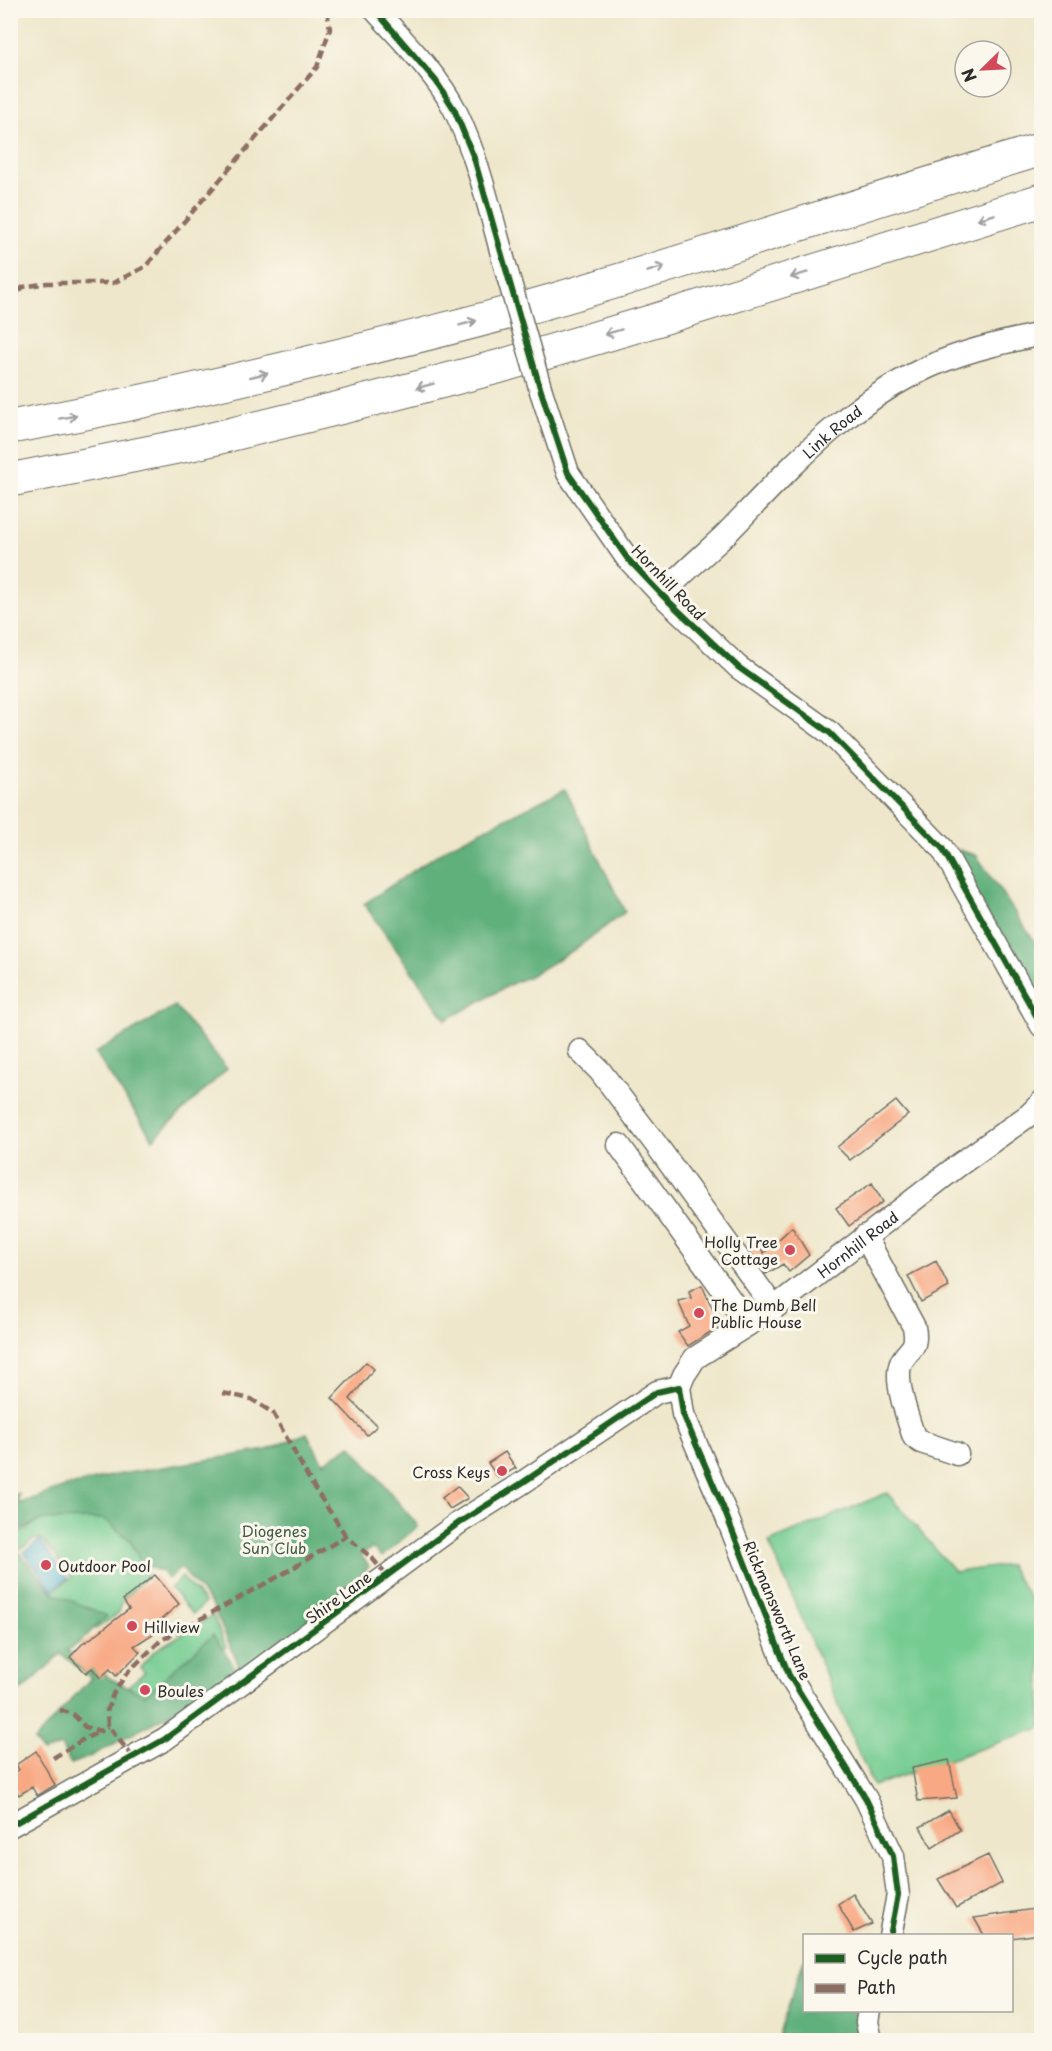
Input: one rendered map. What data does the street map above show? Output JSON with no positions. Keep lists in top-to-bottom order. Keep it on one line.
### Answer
{"streets":{"street":["Link Road","Hornhill Road","Shire Lane","Rickmansworth Lane"]},"crossings":[["Link Road","Hornhill Road"],["Hornhill Road","Shire Lane"],["Hornhill Road","Rickmansworth Lane"],["Shire Lane","Rickmansworth Lane"]],"parks":["Diogenes Sun Club"],"places":["Holly Tree Cottage","The Dumb Bell Public House","Cross Keys","Outdoor Pool","Hillview","Boules"],"legend":["Cycle path","Path"],"north":"bottom left"}
